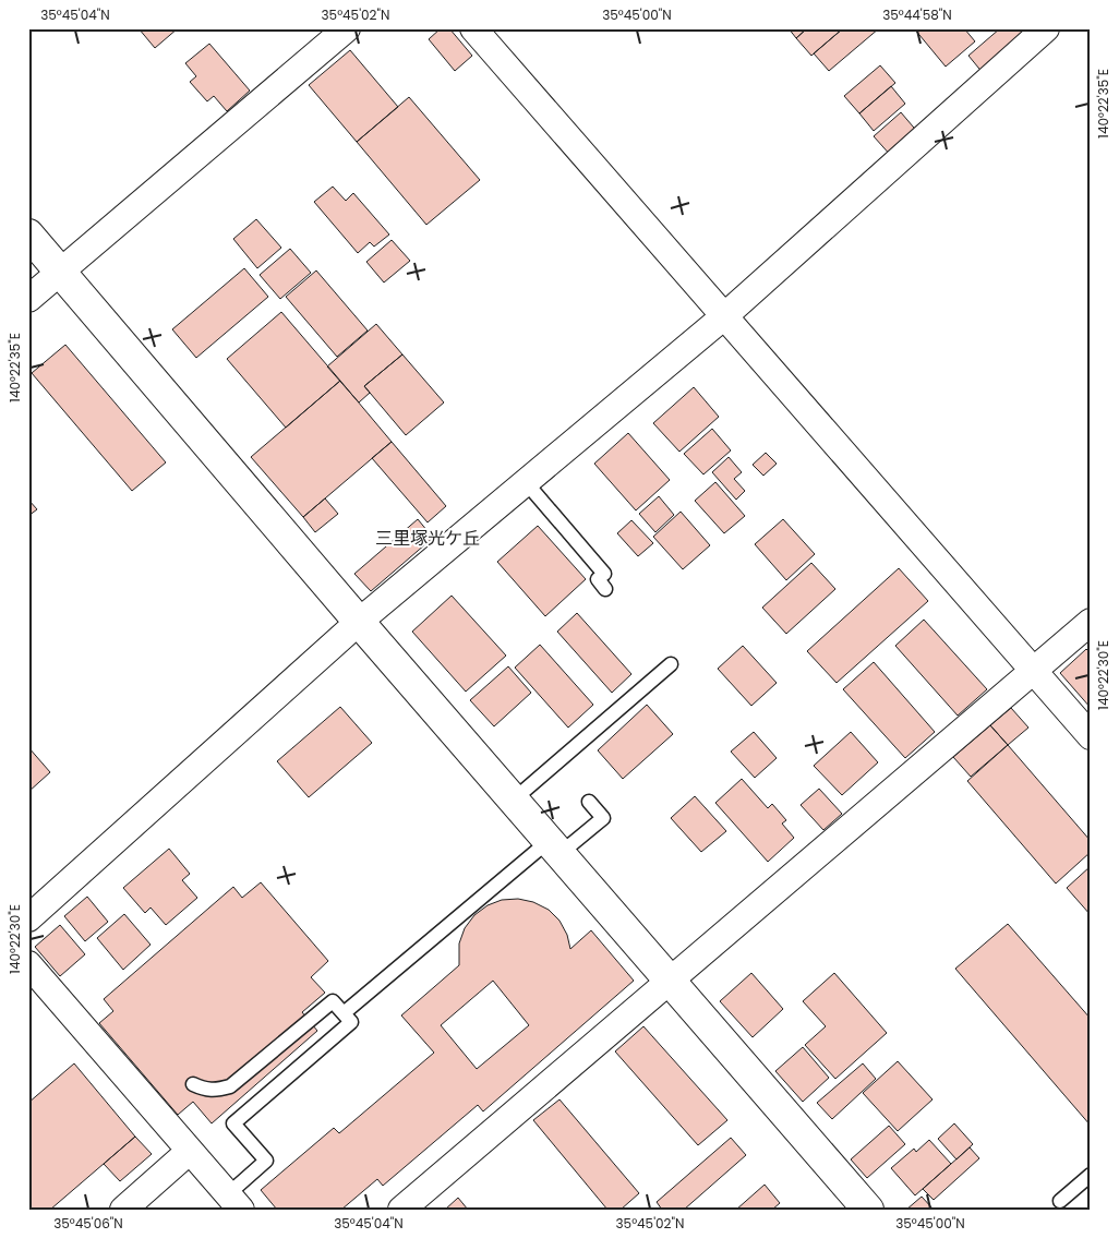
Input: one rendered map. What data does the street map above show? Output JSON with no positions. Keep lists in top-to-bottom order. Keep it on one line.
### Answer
{"districts":["三里塚光ケ丘"],"coordinates":["35°45'04\"N","35°45'02\"N","35°45'00\"N","35°44'58\"N","140°22'35\"E","140°22'30\"E","35°45'06\"N"]}
